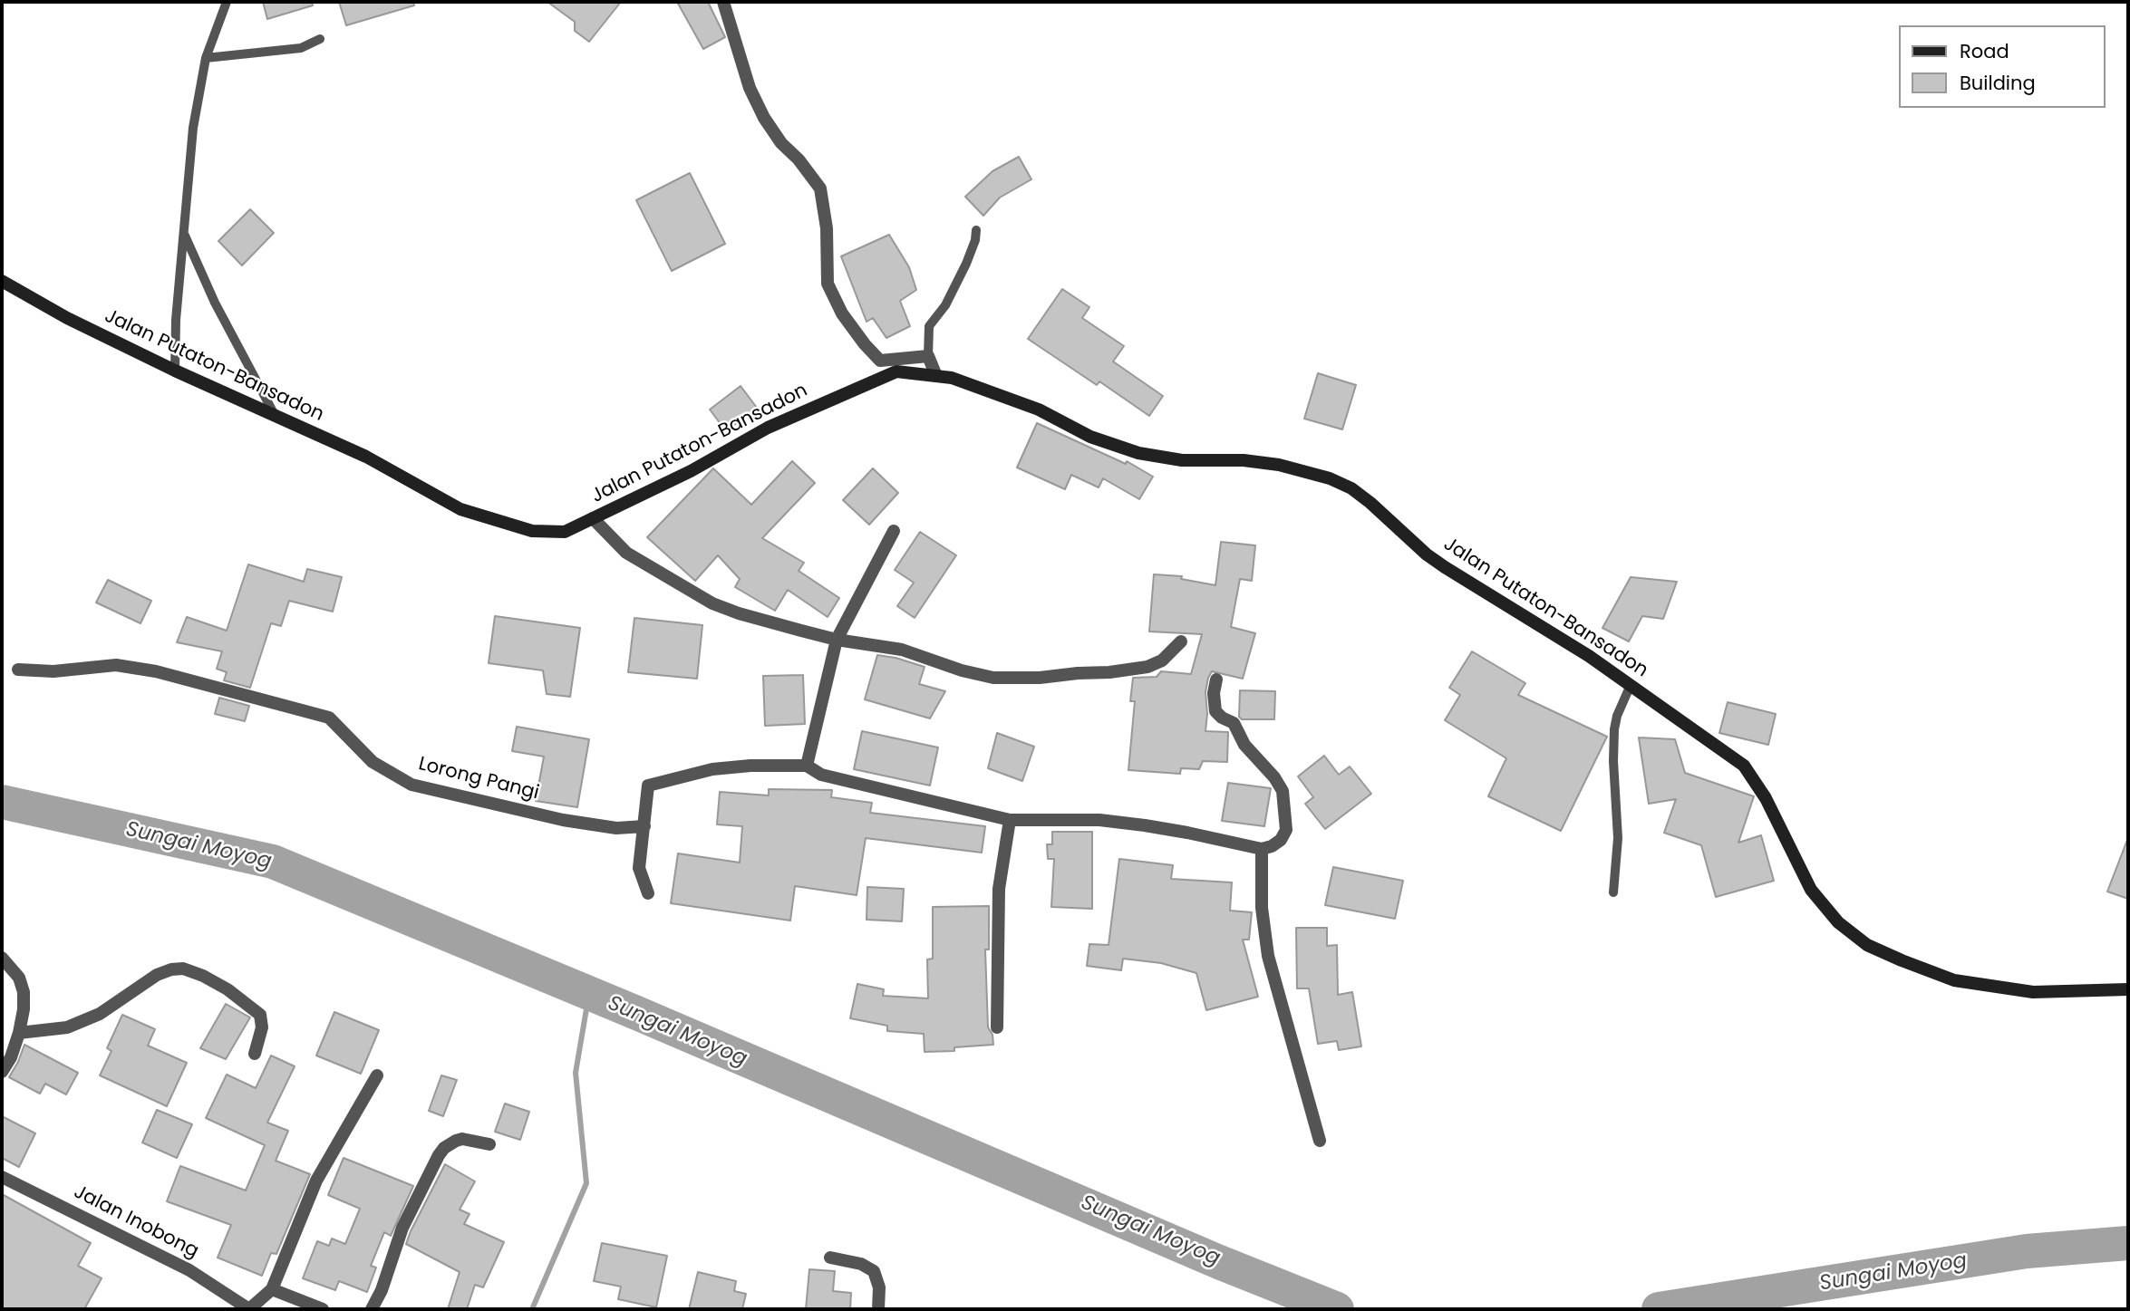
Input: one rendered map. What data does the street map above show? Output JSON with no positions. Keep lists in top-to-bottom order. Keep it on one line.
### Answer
{"streets":{"street":["Jalan Putaton-Bansadon","Lorong Pangi","Jalan Inobong"]},"water":["Sungai Moyog"],"legend":["Road","Building"]}
